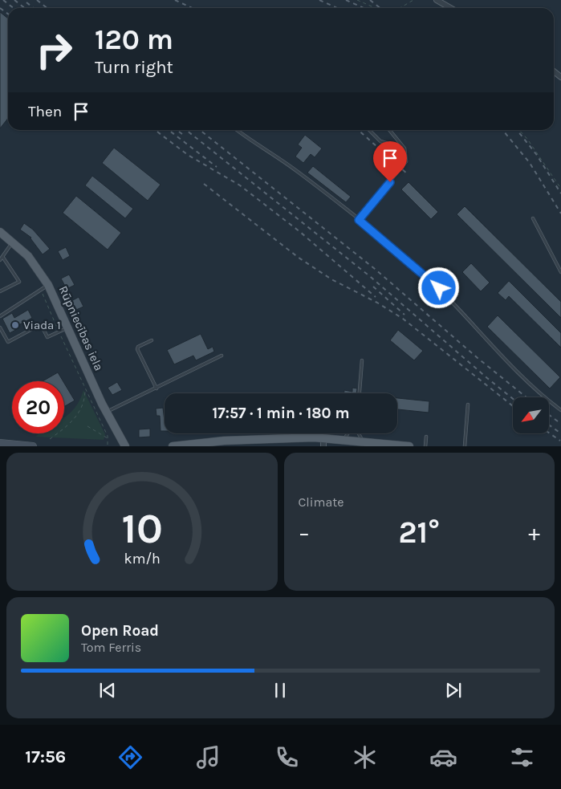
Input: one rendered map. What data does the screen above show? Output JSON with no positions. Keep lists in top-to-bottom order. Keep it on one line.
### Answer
{"streets":{"main road":["Rūpniecības iela"]},"places":["Viada 1"],"north":"bottom left","page":{"turn":["120 m","Turn right"],"then":"Then","limit":"20","trip":"17:57 · 1 min · 180 m","tile":"Climate","heat":["−","21°","+"],"song":["Open Road","Tom Ferris"],"tabs":"17:56","gauge":["10","km/h"]}}
